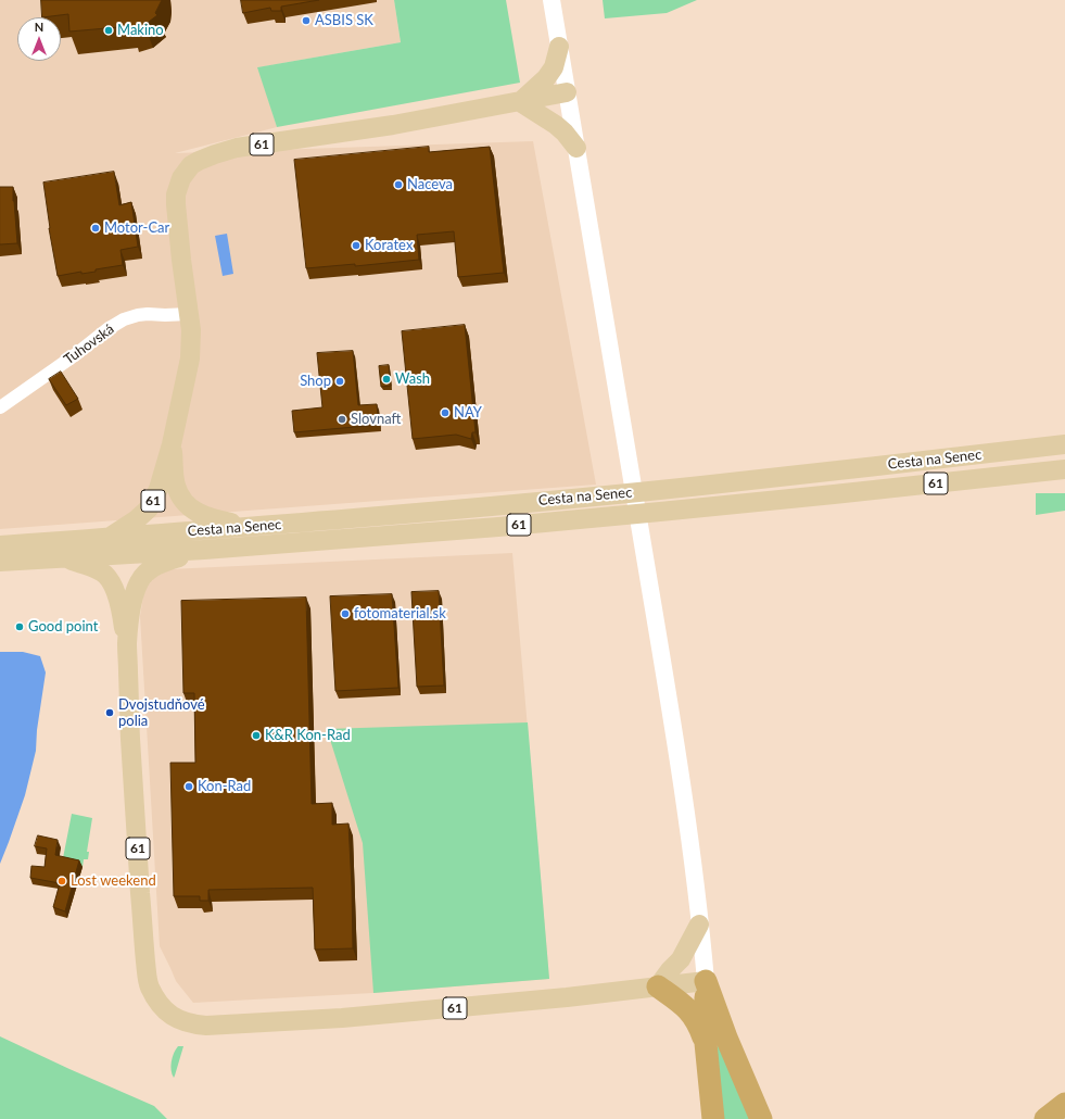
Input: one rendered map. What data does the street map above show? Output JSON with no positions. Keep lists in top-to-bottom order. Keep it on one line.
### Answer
{"streets":{"main road":["61","Cesta na Senec"],"street":["Tuhovská"]},"crossings":[["61","Tuhovská"],["61","Cesta na Senec"]],"places":["ASBIS SK","Makino","Naceva","Motor-Car","Koratex","Wash","Shop","NAY","Slovnaft","fotomaterial.sk","Good point","Dvojstudňové polia","K&R Kon-Rad","Kon-Rad","Lost weekend"],"north":"top"}
